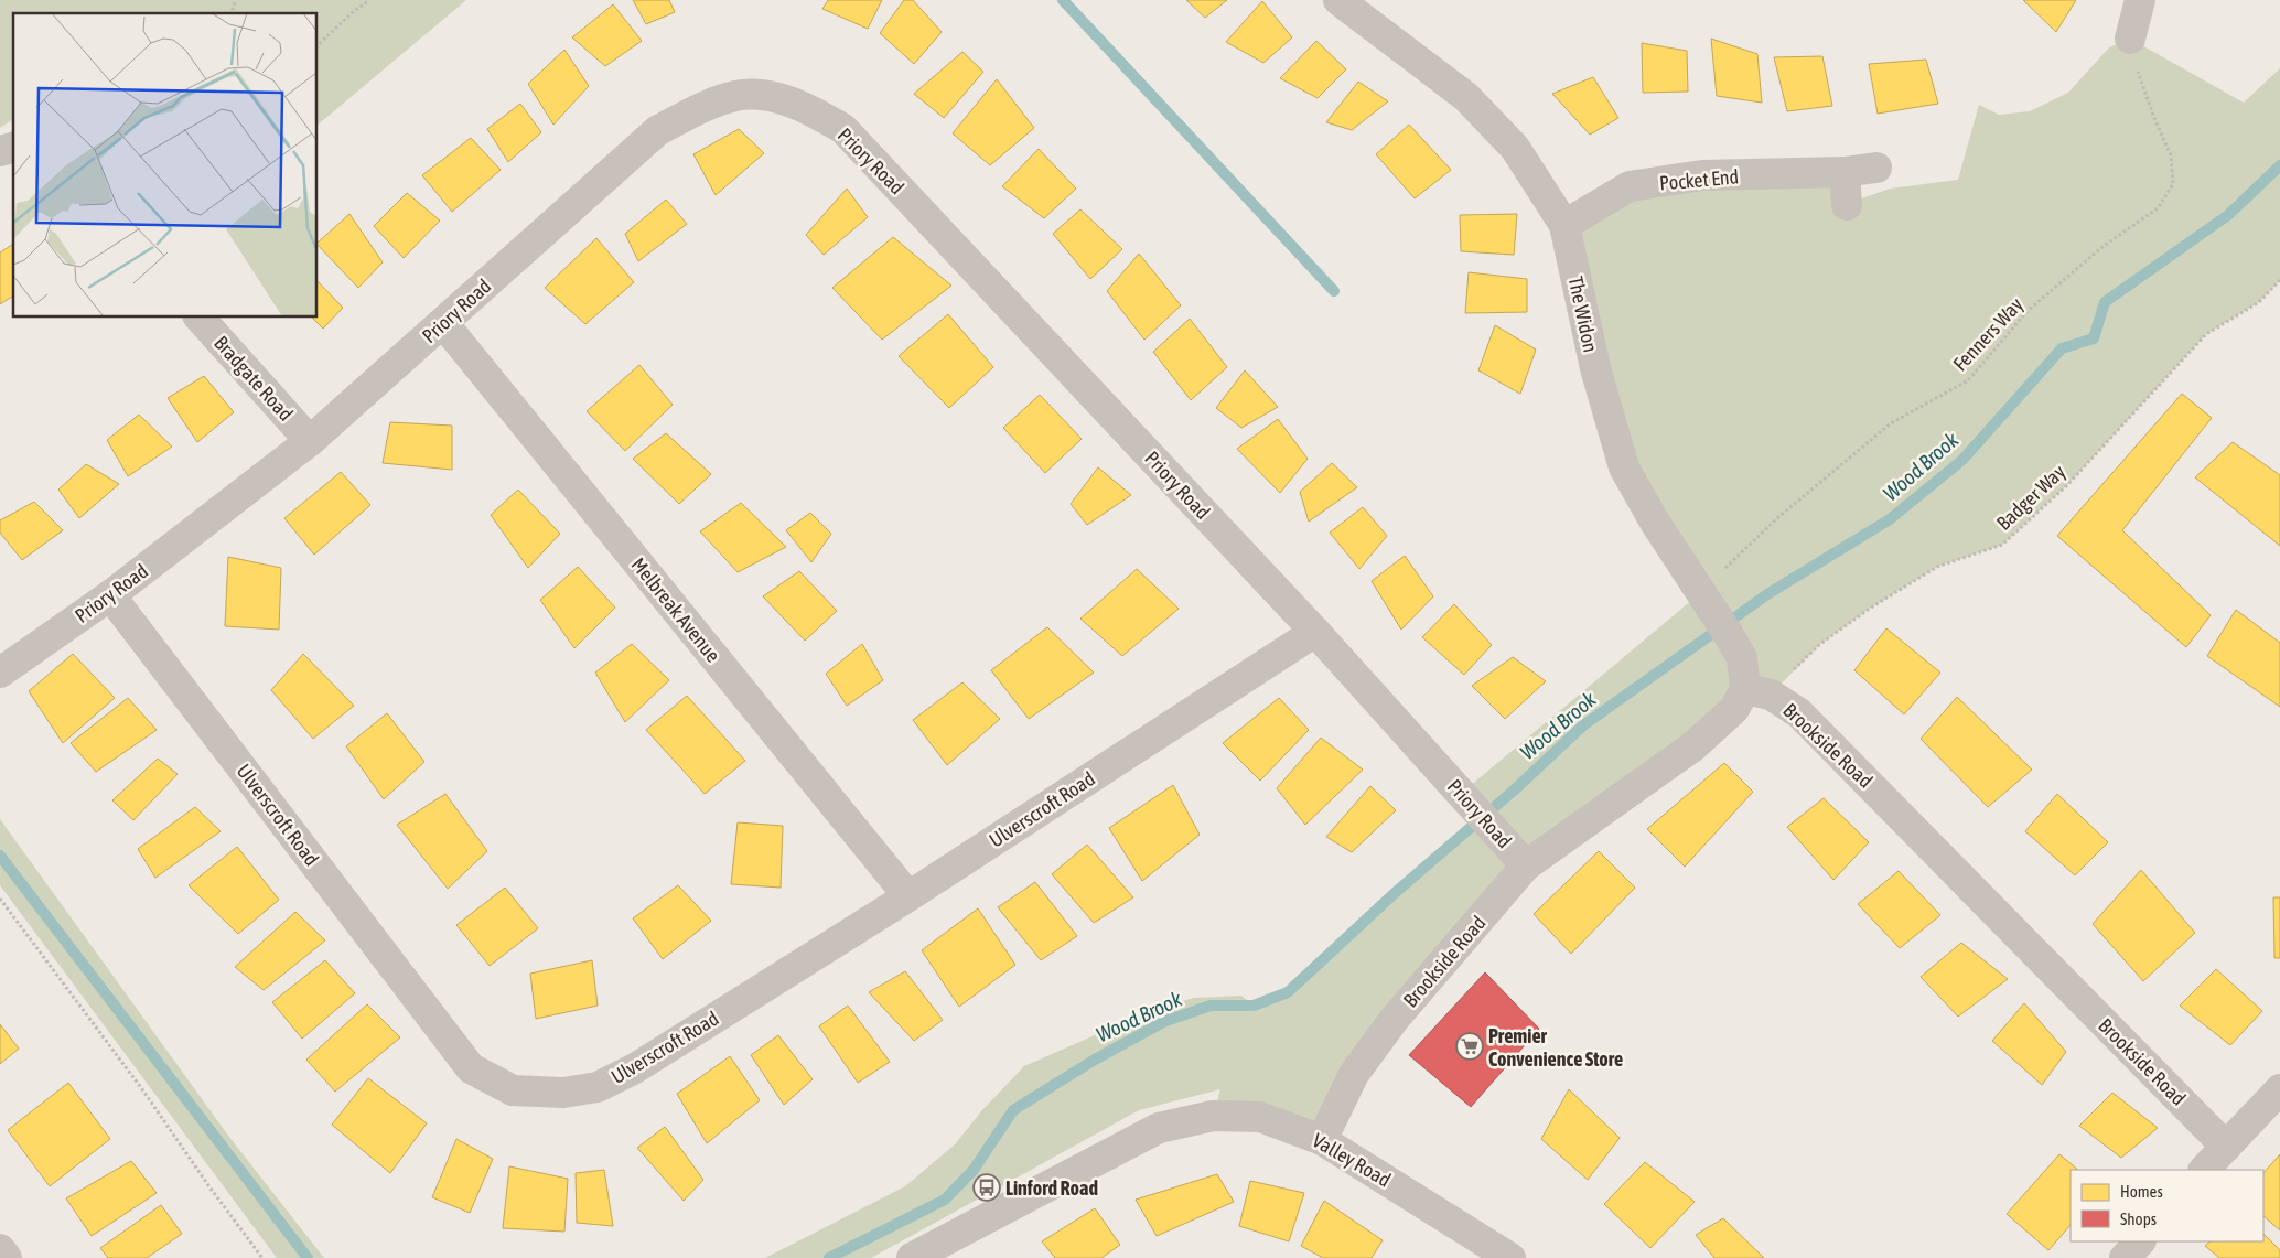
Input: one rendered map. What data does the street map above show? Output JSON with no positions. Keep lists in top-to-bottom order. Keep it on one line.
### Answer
{"streets":{"street":["Priory Road","Pocket End","The Widon","Bradgate Road","Melbreak Avenue","Brookside Road","Ulverscroft Road","Valley Road"],"path":["Fenners Way","Badger Way"]},"crossings":[["Priory Road","Bradgate Road"],["Priory Road","Melbreak Avenue"],["Priory Road","Brookside Road"],["Priory Road","Ulverscroft Road"],["Pocket End","The Widon"],["The Widon","Fenners Way"],["The Widon","Badger Way"],["The Widon","Brookside Road"],["Badger Way","Brookside Road"],["Melbreak Avenue","Ulverscroft Road"],["Brookside Road","Valley Road"]],"water":["Wood Brook"],"places":{"supermarket":["Premier Convenience Store"],"bus stop":["Linford Road"]},"legend":["Homes","Shops"]}
